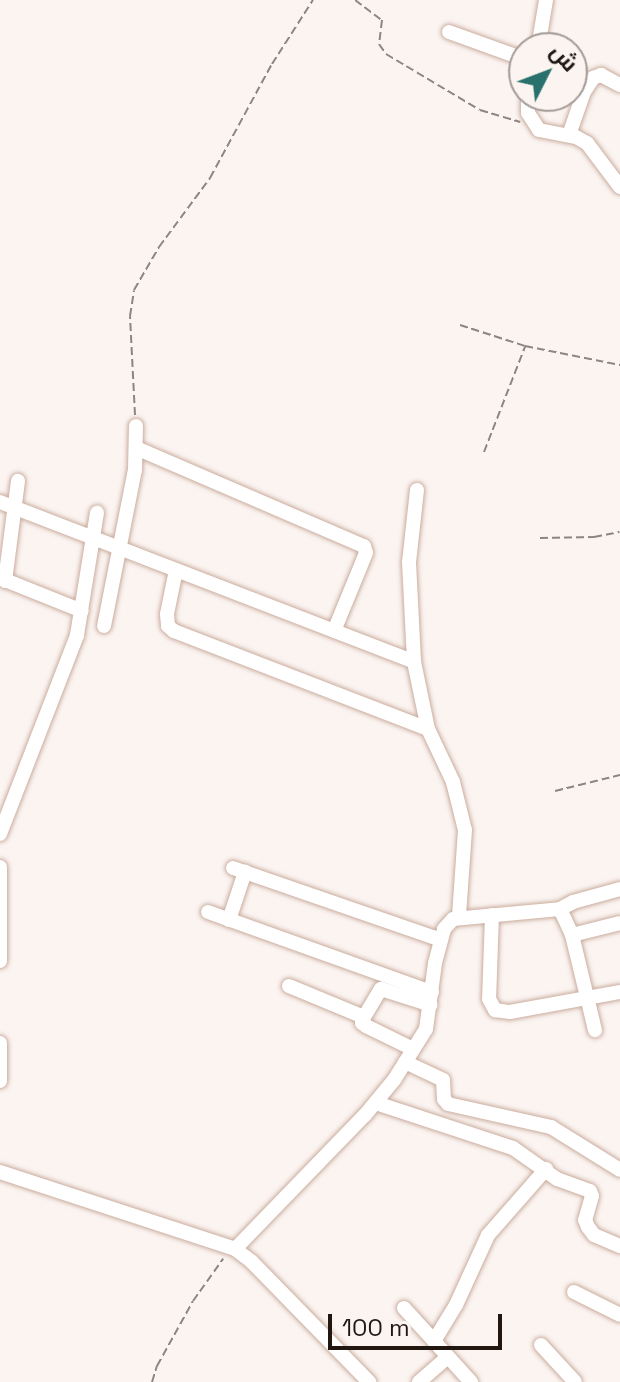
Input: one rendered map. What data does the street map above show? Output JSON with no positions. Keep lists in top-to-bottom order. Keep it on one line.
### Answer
{"scale_bar":"100 m","north":"top right"}
